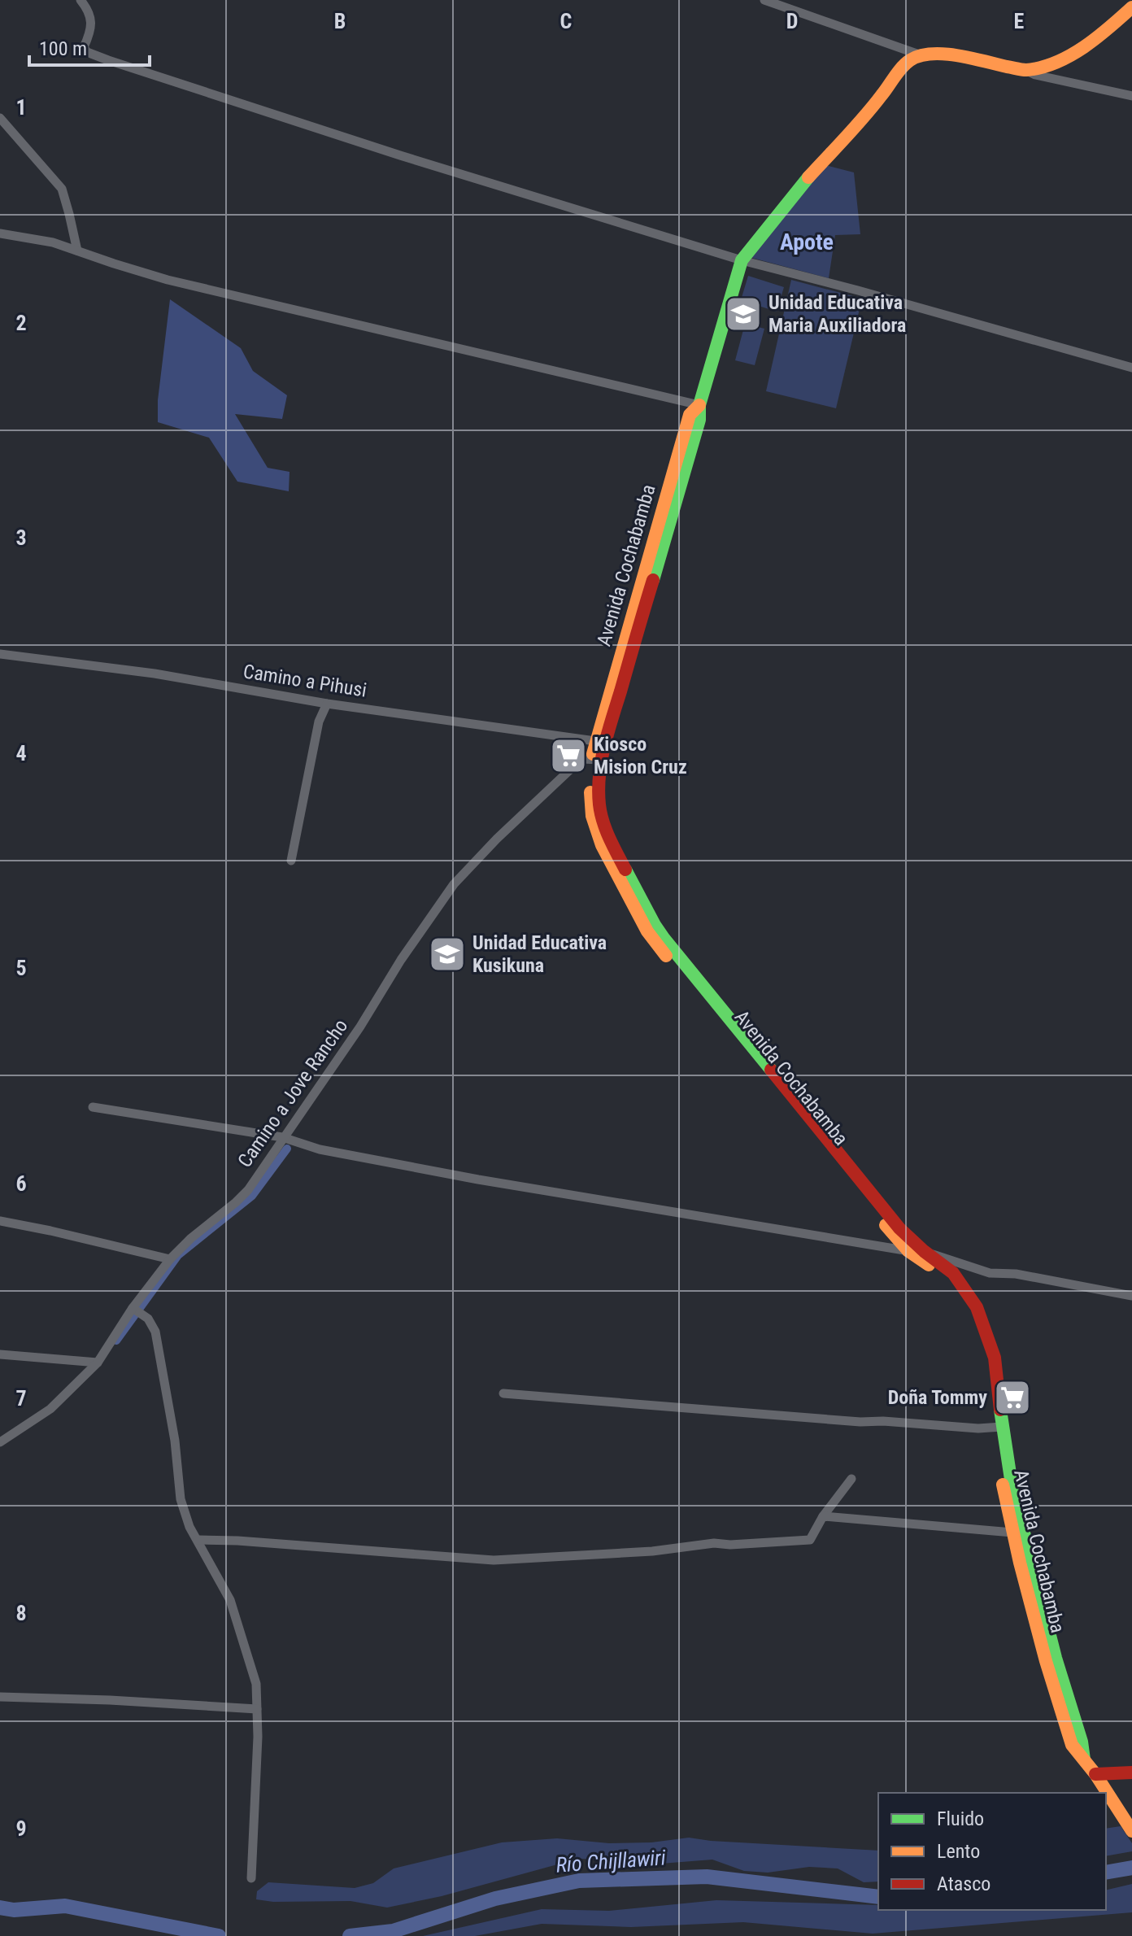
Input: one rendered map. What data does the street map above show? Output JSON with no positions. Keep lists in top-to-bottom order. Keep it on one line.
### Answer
{"streets":{"main road":["Avenida Cochabamba"],"street":["Camino a Pihusi","Camino a Jove Rancho"]},"crossings":[["Avenida Cochabamba","Camino a Pihusi"],["Avenida Cochabamba","Camino a Jove Rancho"]],"districts":["Apote"],"water":["Río Chijllawiri"],"places":{"school or university":["Unidad Educativa Maria Auxiliadora","Unidad Educativa Kusikuna"],"supermarket":["Kiosco Mision Cruz","Doña Tommy"]},"legend":["Fluido","Lento","Atasco"],"scale_bar":"100 m","grid":{"columns":["B","C","D","E"],"rows":["1","2","3","4","5","6","7","8","9"]}}
